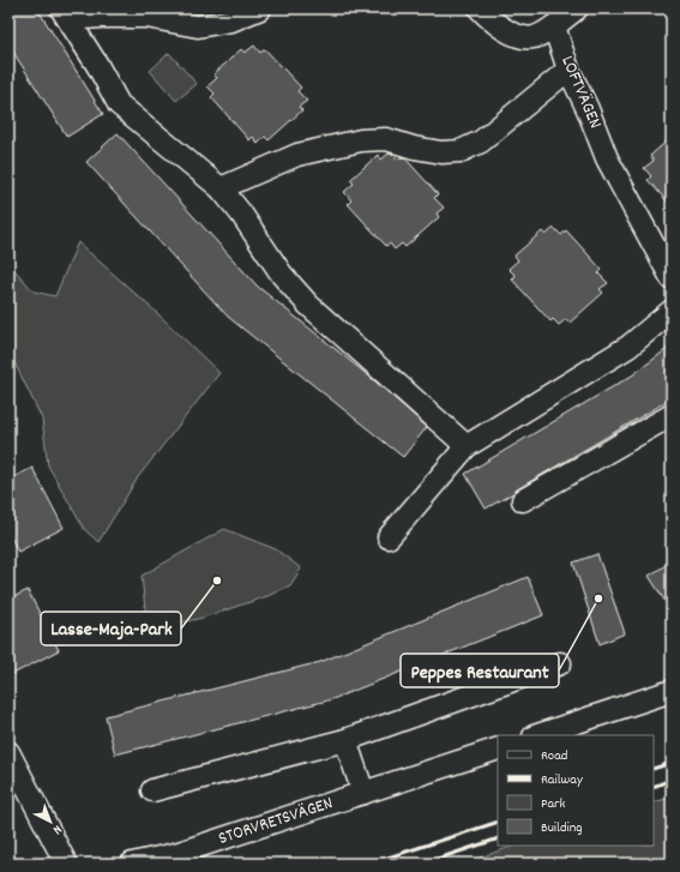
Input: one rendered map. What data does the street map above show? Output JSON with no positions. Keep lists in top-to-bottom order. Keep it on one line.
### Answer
{"streets":{"street":["LOFTVÄGEN","STORVRETSVÄGEN"]},"places":["Lasse-Maja-Park","Peppes Restaurant"],"legend":["Road","Railway","Park","Building"],"north":"bottom right"}
